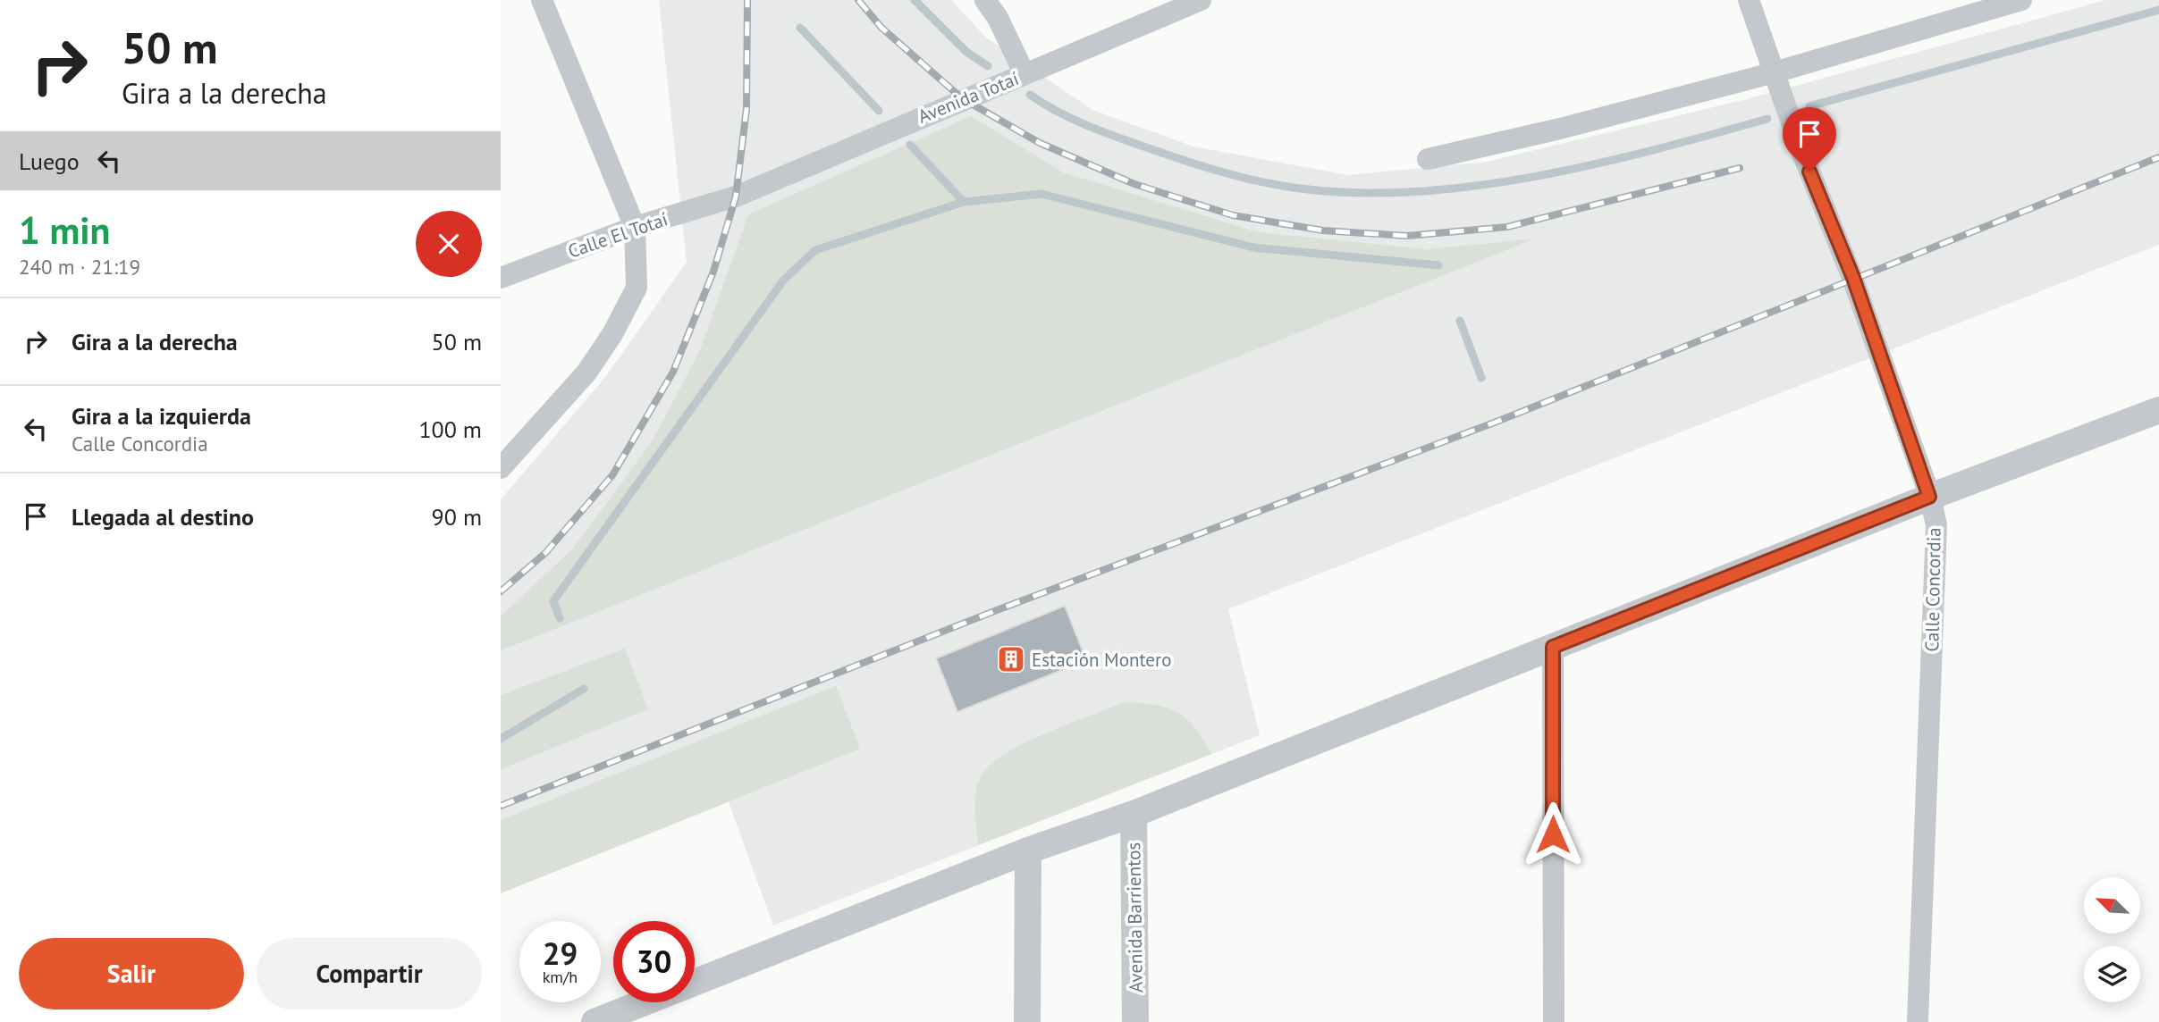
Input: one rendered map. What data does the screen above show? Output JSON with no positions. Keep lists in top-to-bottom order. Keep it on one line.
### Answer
{"streets":{"street":["Avenida Totaí","Calle El Totaí","Calle Concordia","Avenida Barrientos"]},"crossings":[["Avenida Totaí","Calle El Totaí"]],"places":{"building":["Estación Montero"]},"north":"top left","page":{"turn":["50 m","Gira a la derecha"],"then":"Luego","heading":["1 min","240 m · 21:19"],"list":[{"name":"Gira a la derecha","value":"50 m"},{"name":"Gira a la izquierda","note":"Calle Concordia","value":"100 m"},{"name":"Llegada al destino","value":"90 m"}],"speed":"29 km/h","limit":"30","buttons":["Salir","Compartir"]}}
